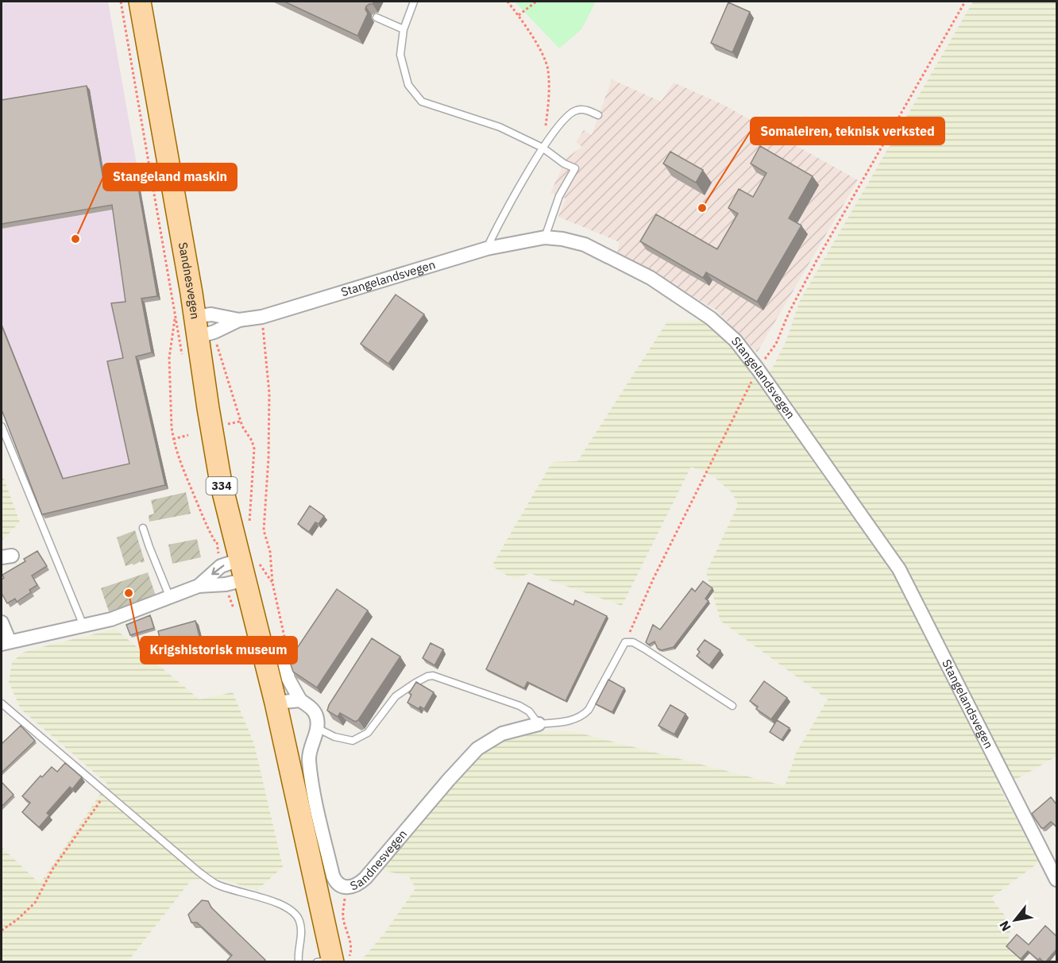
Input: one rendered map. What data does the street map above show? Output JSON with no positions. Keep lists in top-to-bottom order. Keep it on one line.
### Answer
{"streets":{"main road":["Sandnesvegen","334"],"street":["Stangelandsvegen"]},"crossings":[["Stangelandsvegen","Sandnesvegen"]],"places":["Somaleiren, teknisk verksted","Stangeland maskin","Krigshistorisk museum"],"north":"bottom left"}
